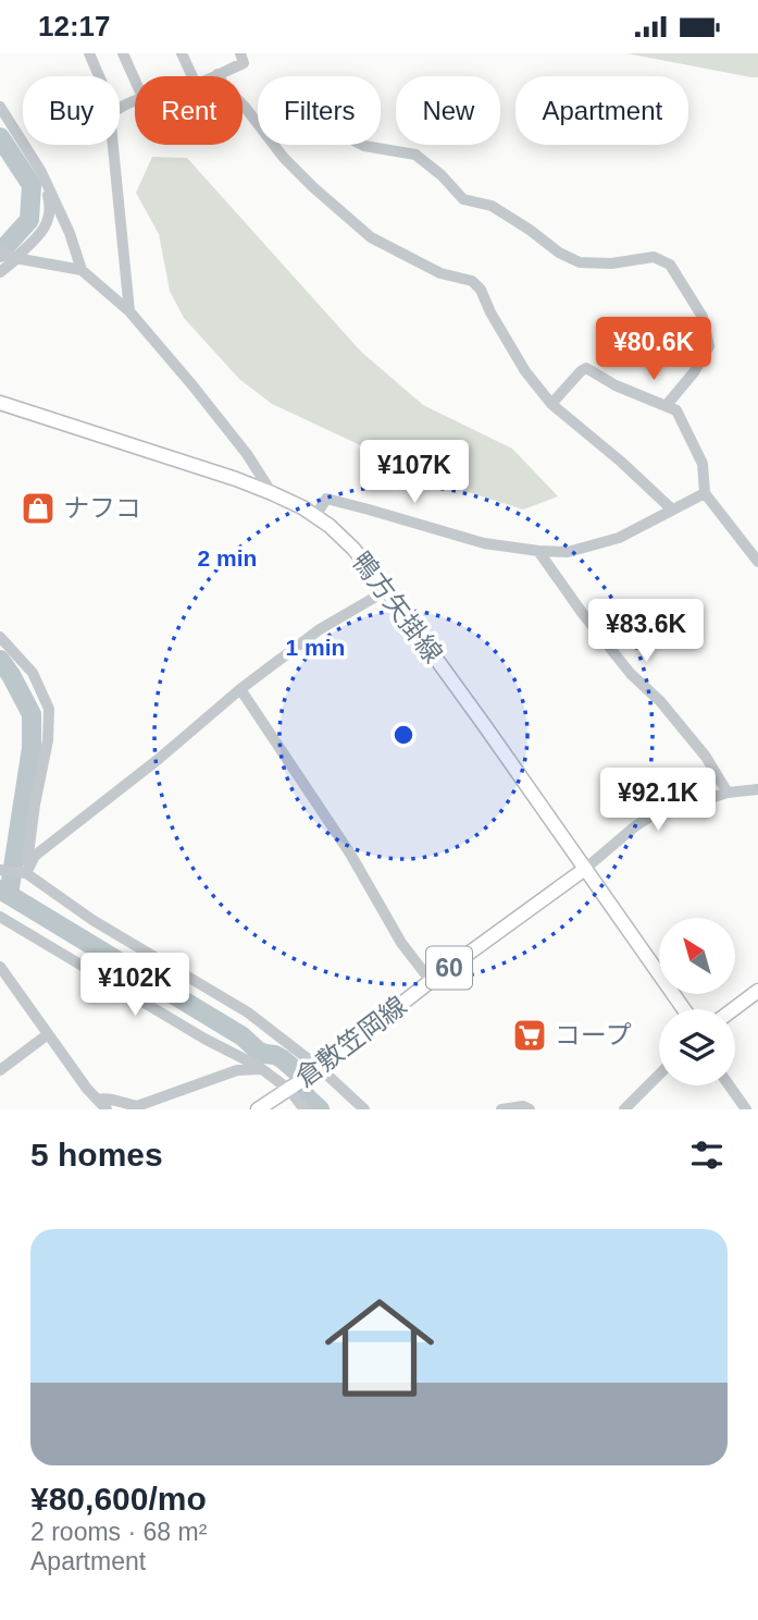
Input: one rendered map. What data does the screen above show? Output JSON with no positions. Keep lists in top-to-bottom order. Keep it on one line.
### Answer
{"streets":{"main road":["鴨方矢掛線","60","倉敷笠岡線"]},"crossings":[["鴨方矢掛線","倉敷笠岡線"]],"places":{"shop":["ナフコ"],"supermarket":["コープ"]},"north":"top left","page":{"status":"12:17","chip":["Buy","Rent","Filters","New","Apartment"],"price":["¥80.6K","¥107K","¥83.6K","¥92.1K","¥102K"],"heading":"5 homes","list":[{"name":"¥80,600/mo","note":"2 rooms · 68 m² · Apartment"}]},"rings":["2 min","1 min"]}
